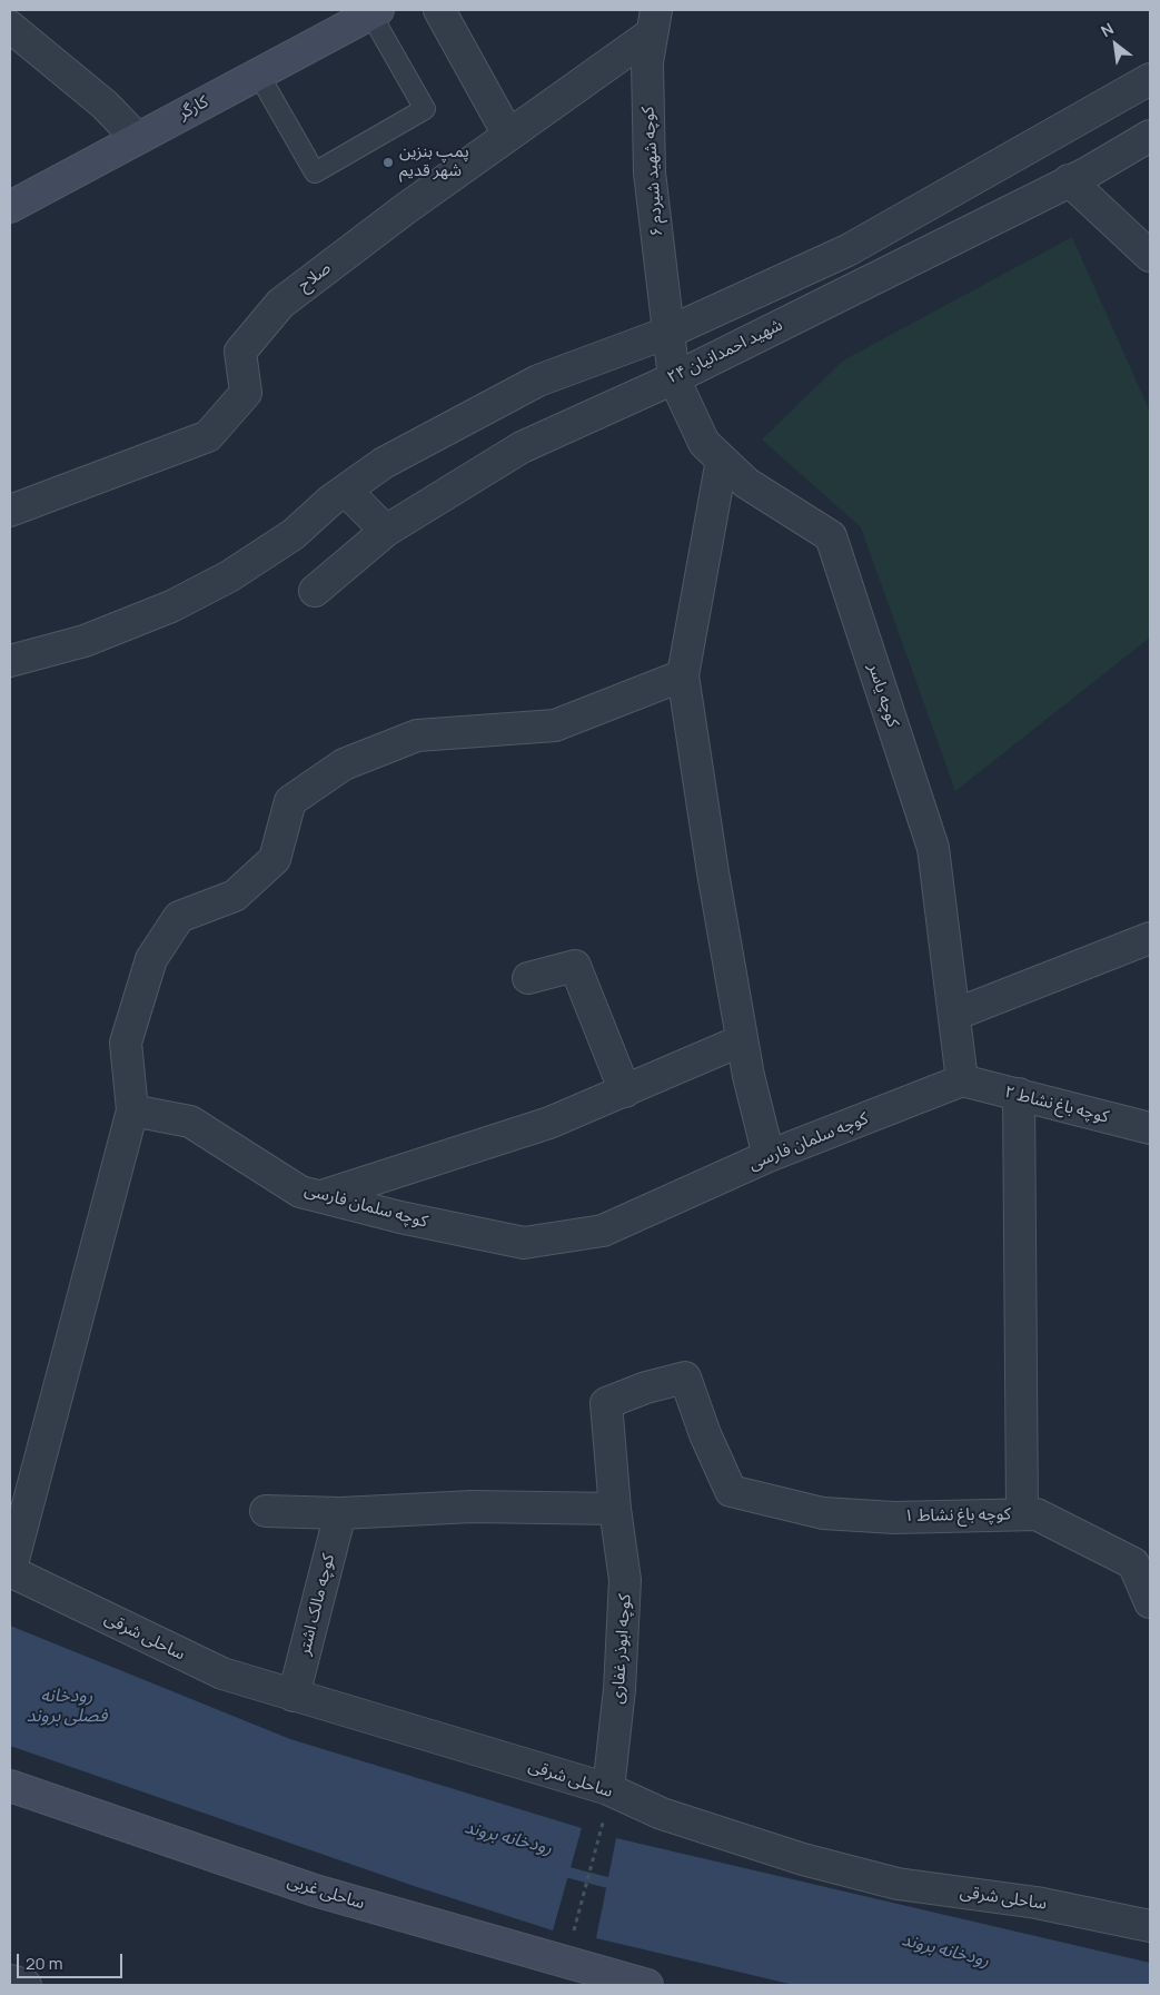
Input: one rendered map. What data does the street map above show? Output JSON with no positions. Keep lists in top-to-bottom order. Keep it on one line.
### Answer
{"streets":{"main road":["کارگر","ساحلی غربی"],"street":["کوچه شهید شیردم ۶","صلاح","شهید احمدانیان ۲۴","کوچه یاسر","کوچه باغ نشاط ۲","کوچه سلمان فارسی","کوچه باغ نشاط ۱","کوچه مالک اشتر","ساحلی شرقی","کوچه ابوذر غفاری"]},"crossings":[["کوچه شهید شیردم ۶","صلاح"],["کوچه شهید شیردم ۶","شهید احمدانیان ۲۴"],["کوچه شهید شیردم ۶","کوچه یاسر"],["شهید احمدانیان ۲۴","کوچه یاسر"],["کوچه یاسر","کوچه باغ نشاط ۲"],["کوچه یاسر","کوچه سلمان فارسی"],["کوچه باغ نشاط ۲","کوچه سلمان فارسی"],["کوچه باغ نشاط ۱","کوچه ابوذر غفاری"],["کوچه مالک اشتر","ساحلی شرقی"],["ساحلی شرقی","کوچه ابوذر غفاری"]],"water":["رودخانه فصلی بروند","رودخانه بروند"],"places":["پمپ بنزین شهر قدیم"],"scale_bar":"20 m","north":"top left"}
